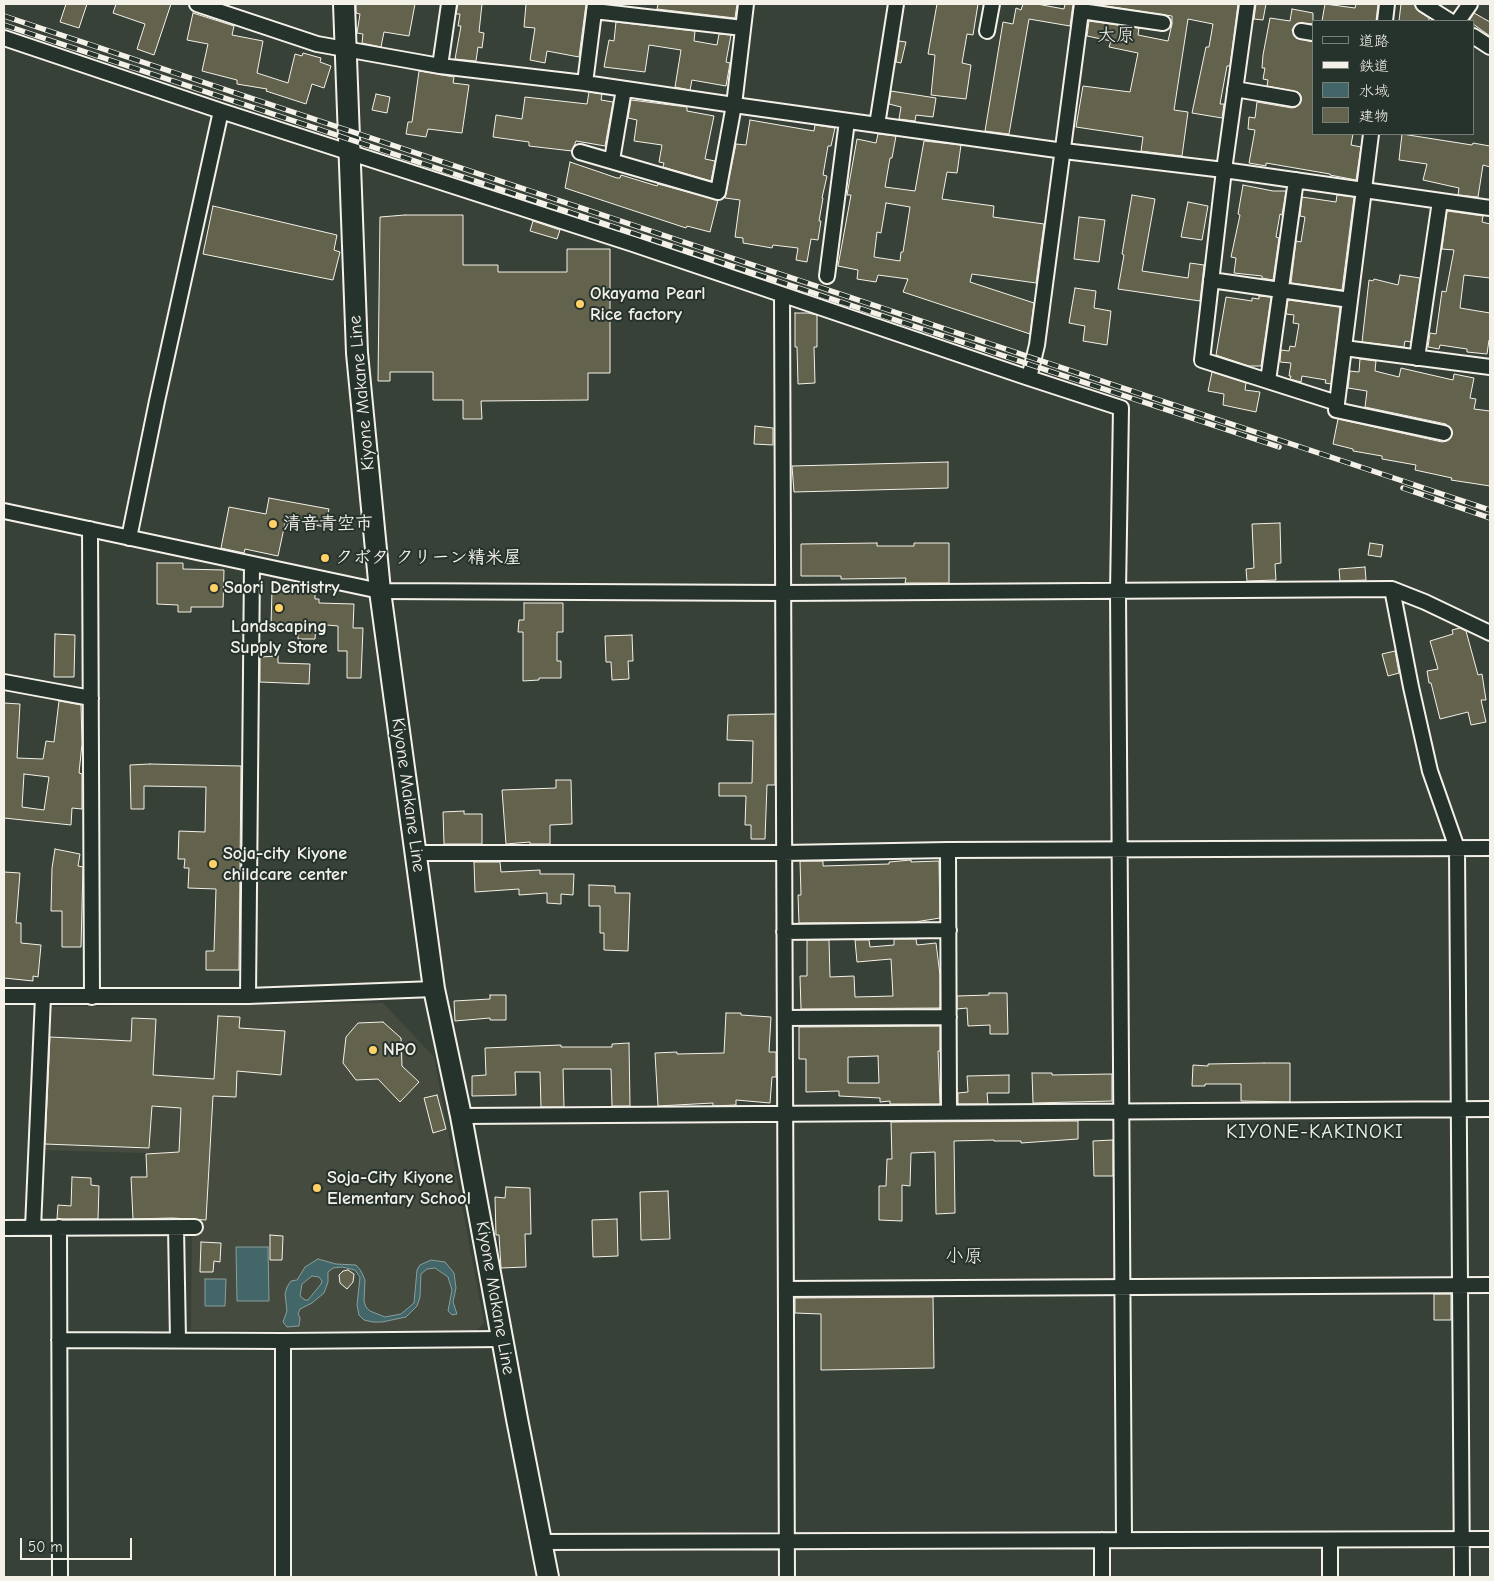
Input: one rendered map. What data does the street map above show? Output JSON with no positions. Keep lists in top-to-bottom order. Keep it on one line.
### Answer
{"streets":{"main road":["Kiyone Makane Line"]},"districts":["大原","KIYONE-KAKINOKI","小原"],"places":["Okayama Pearl Rice factory","清音青空市","クボタ クリーン精米屋","Saori Dentistry","Landscaping Supply Store","Soja-city Kiyone childcare center","NPO","Soja-City Kiyone Elementary School"],"legend":["道路","鉄道","水域","建物"],"scale_bar":"50 m"}
